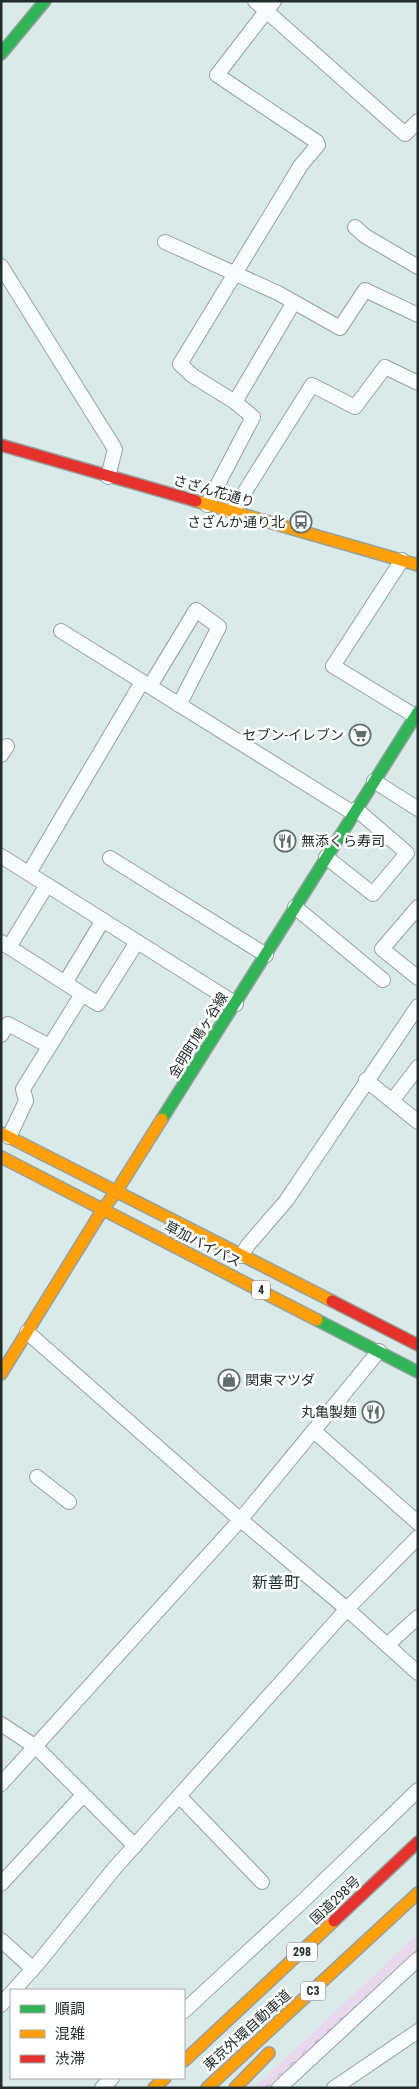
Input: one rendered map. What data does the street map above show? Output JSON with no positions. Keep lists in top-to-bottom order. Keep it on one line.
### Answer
{"streets":{"main road":["さざん花通り","金明町鳩ヶ谷線","草加バイパス","4","国道298号","298","C3","東京外環自動車道"]},"crossings":[["金明町鳩ヶ谷線","草加バイパス"]],"districts":["新善町"],"places":{"bus stop":["さざんか通り北"],"supermarket":["セブン-イレブン"],"restaurant":["無添くら寿司","丸亀製麺"],"shop":["関東マツダ"]},"legend":["順調","混雑","渋滞"]}
